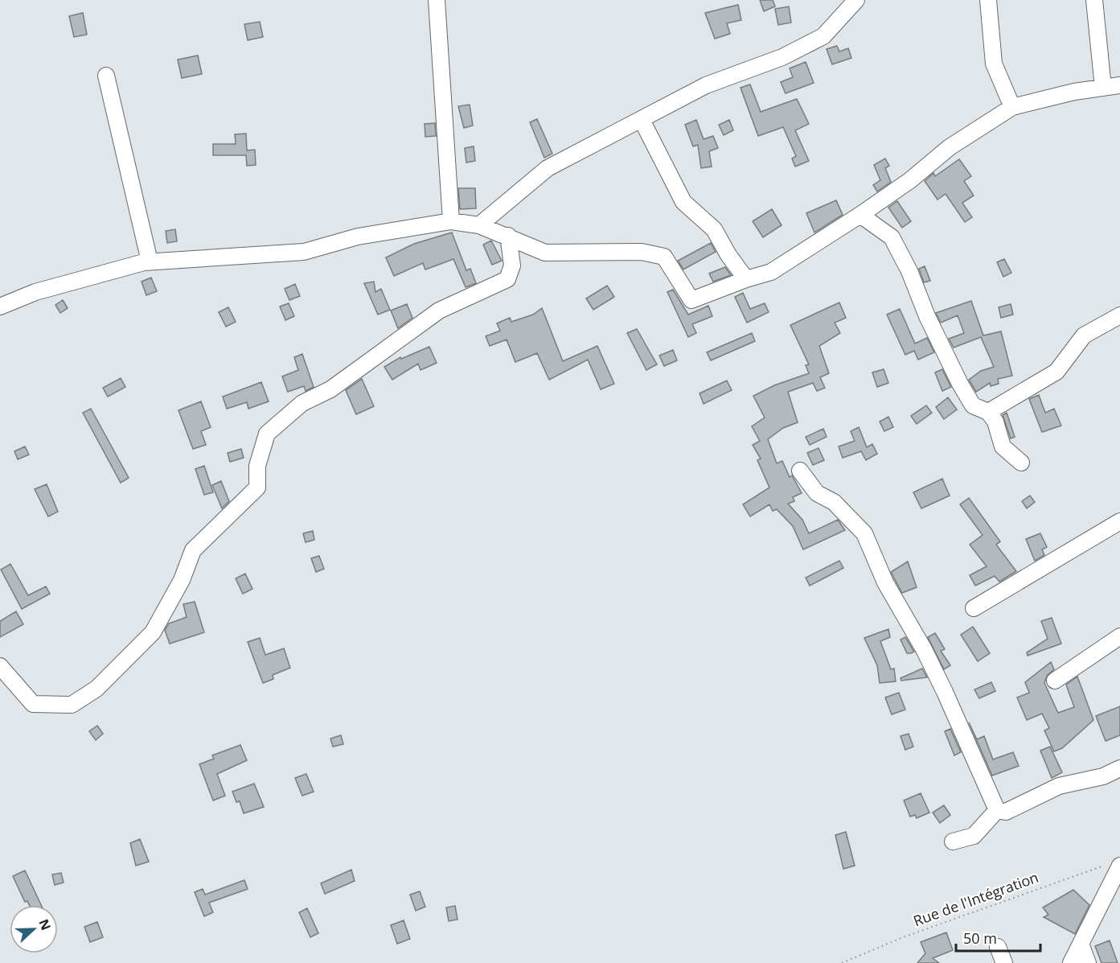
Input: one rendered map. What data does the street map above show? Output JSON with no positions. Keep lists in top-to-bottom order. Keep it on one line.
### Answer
{"streets":{"path":["Rue de l'Intégration"]},"scale_bar":"50 m","north":"right"}
